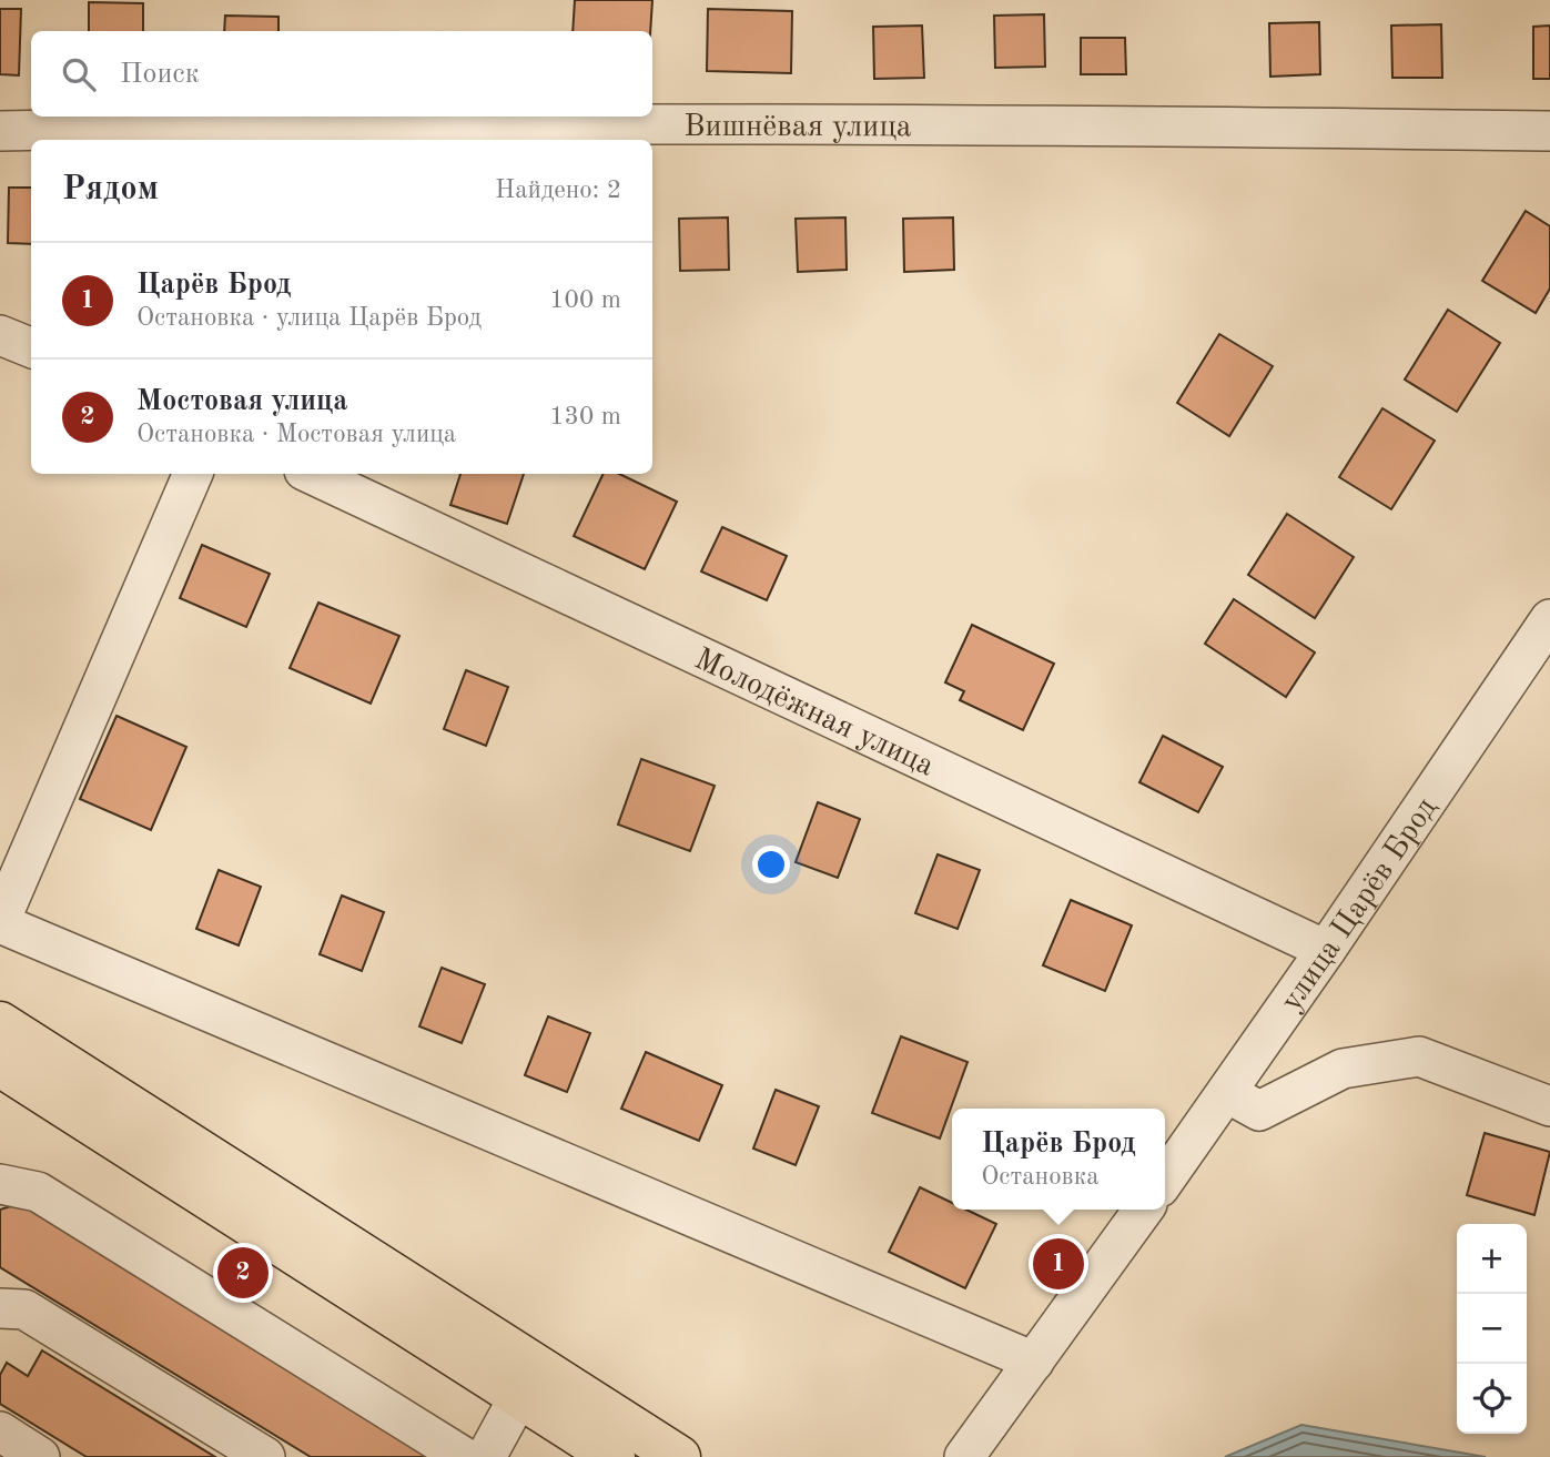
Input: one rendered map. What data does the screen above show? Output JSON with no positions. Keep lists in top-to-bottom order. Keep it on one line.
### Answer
{"streets":{"street":["Вишнёвая улица","Молодёжная улица","улица Царёв Брод"]},"crossings":[["Молодёжная улица","улица Царёв Брод"]],"page":{"search":"Поиск","heading":["Рядом","Найдено: 2"],"list":[{"mark":"1","name":"Царёв Брод","note":"Остановка · улица Царёв Брод","value":"100 m"},{"mark":"2","name":"Мостовая улица","note":"Остановка · Мостовая улица","value":"130 m"}],"popup":["Царёв Брод","Остановка"],"map_buttons":["+","−"],"pins":["1","2"]}}
